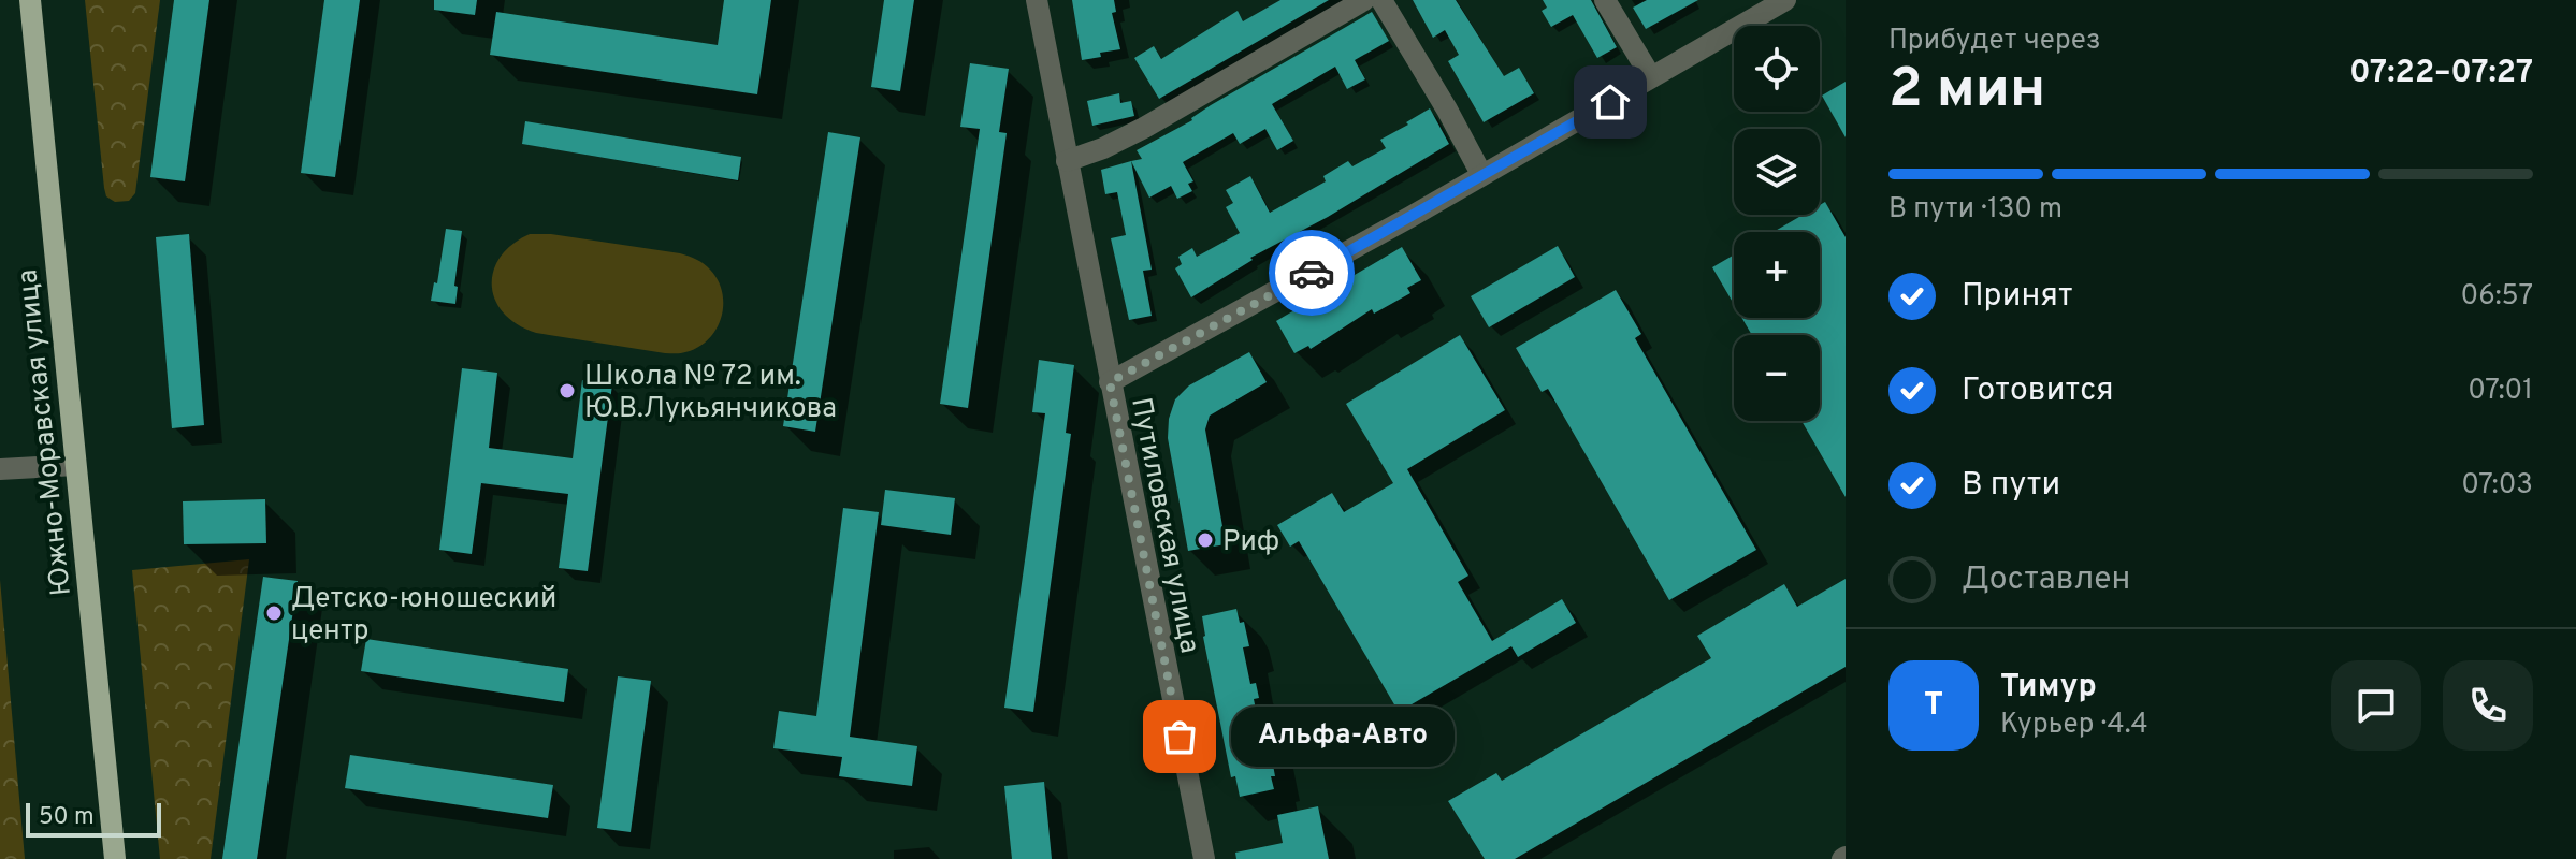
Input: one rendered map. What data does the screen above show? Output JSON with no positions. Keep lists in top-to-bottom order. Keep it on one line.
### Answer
{"streets":{"main road":["Южно-Моравская улица"],"street":["Путиловская улица"]},"places":["Школа № 72 им. Ю.В.Лукьянчикова","Риф","Детско-юношеский центр","Альфа-Авто"],"scale_bar":"50 m","page":{"heading":["2 мин","Прибудет через","07:22–07:27"],"panel":["Тимур","Курьер · 4.4"],"map_buttons":["+","−"],"bar":"В пути · 130 m","list":[["Принят","06:57"],["Готовится","07:01"],["В пути","07:03"],"Доставлен"],"round":"Т","bubble":"Альфа-Авто","scale":"50 m"}}
